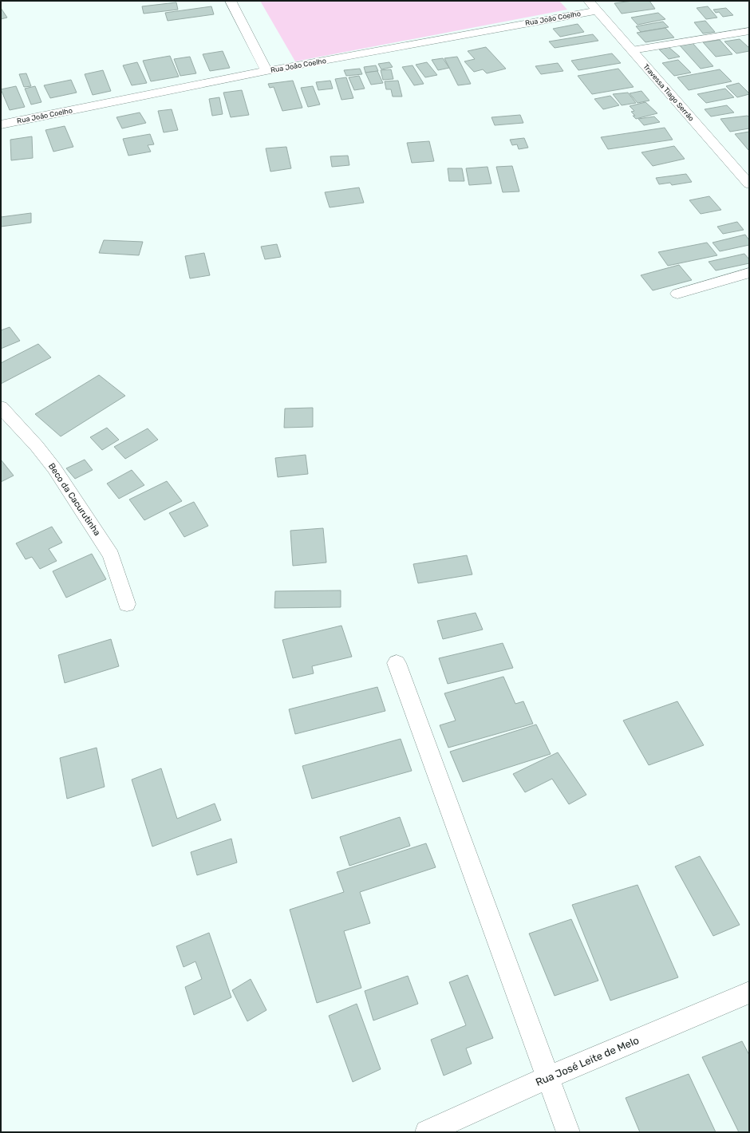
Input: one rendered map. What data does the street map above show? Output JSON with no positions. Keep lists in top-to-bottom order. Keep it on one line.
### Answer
{"streets":{"street":["Rua João Coelho","Travessa Tiago Serrão","Beco da Cacurutinha","Rua José Leite de Melo"]},"crossings":[["Rua João Coelho","Travessa Tiago Serrão"]]}
